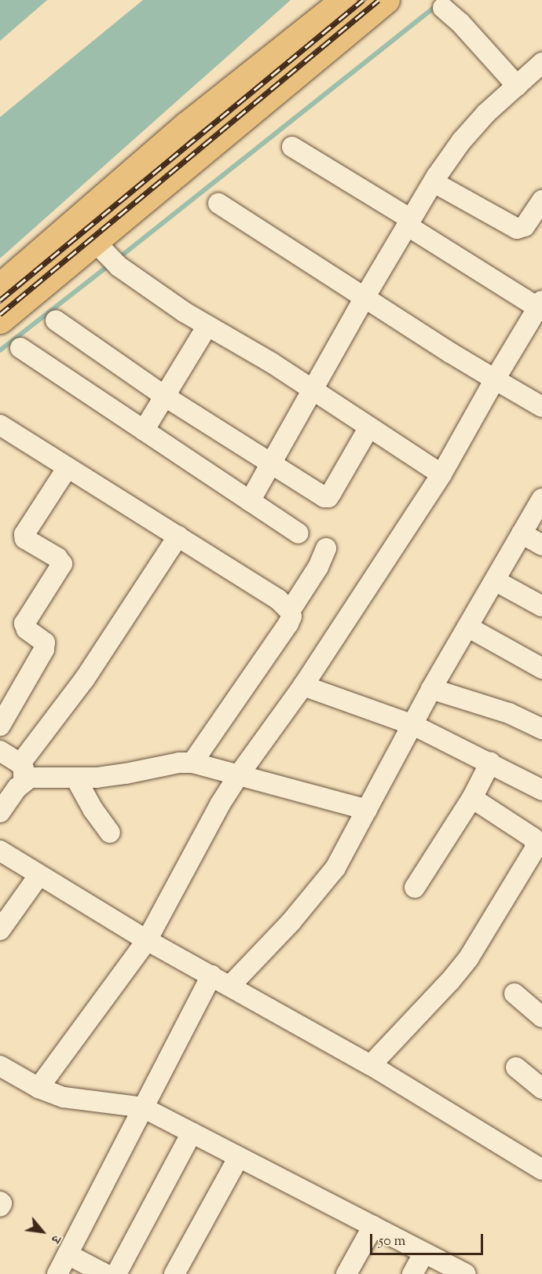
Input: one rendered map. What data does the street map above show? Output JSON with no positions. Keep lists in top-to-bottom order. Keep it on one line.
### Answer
{"scale_bar":"50 m","north":"bottom right"}
